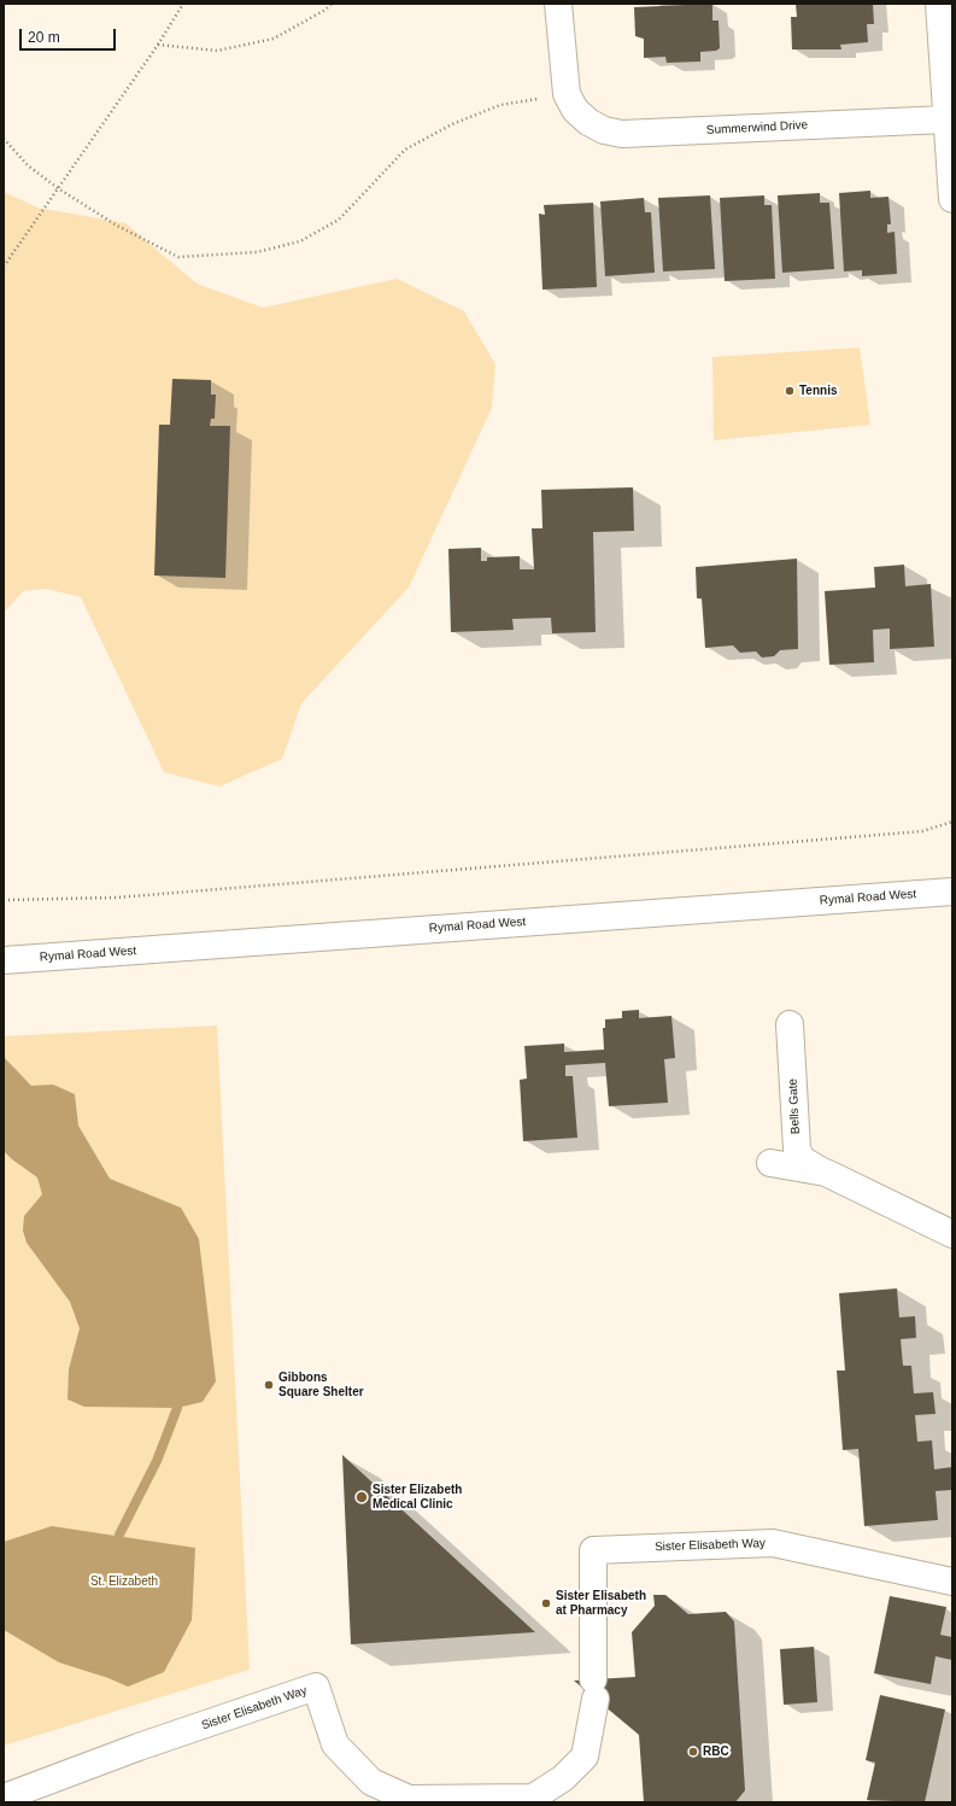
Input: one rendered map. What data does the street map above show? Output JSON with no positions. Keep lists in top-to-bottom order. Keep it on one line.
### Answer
{"streets":{"street":["Summerwind Drive","Rymal Road West","Bells Gate","Sister Elisabeth Way"]},"parks":["St. Elizabeth"],"places":["Tennis","Gibbons Square Shelter","Sister Elizabeth Medical Clinic","Sister Elisabeth at Pharmacy","RBC"],"scale_bar":"20 m"}
